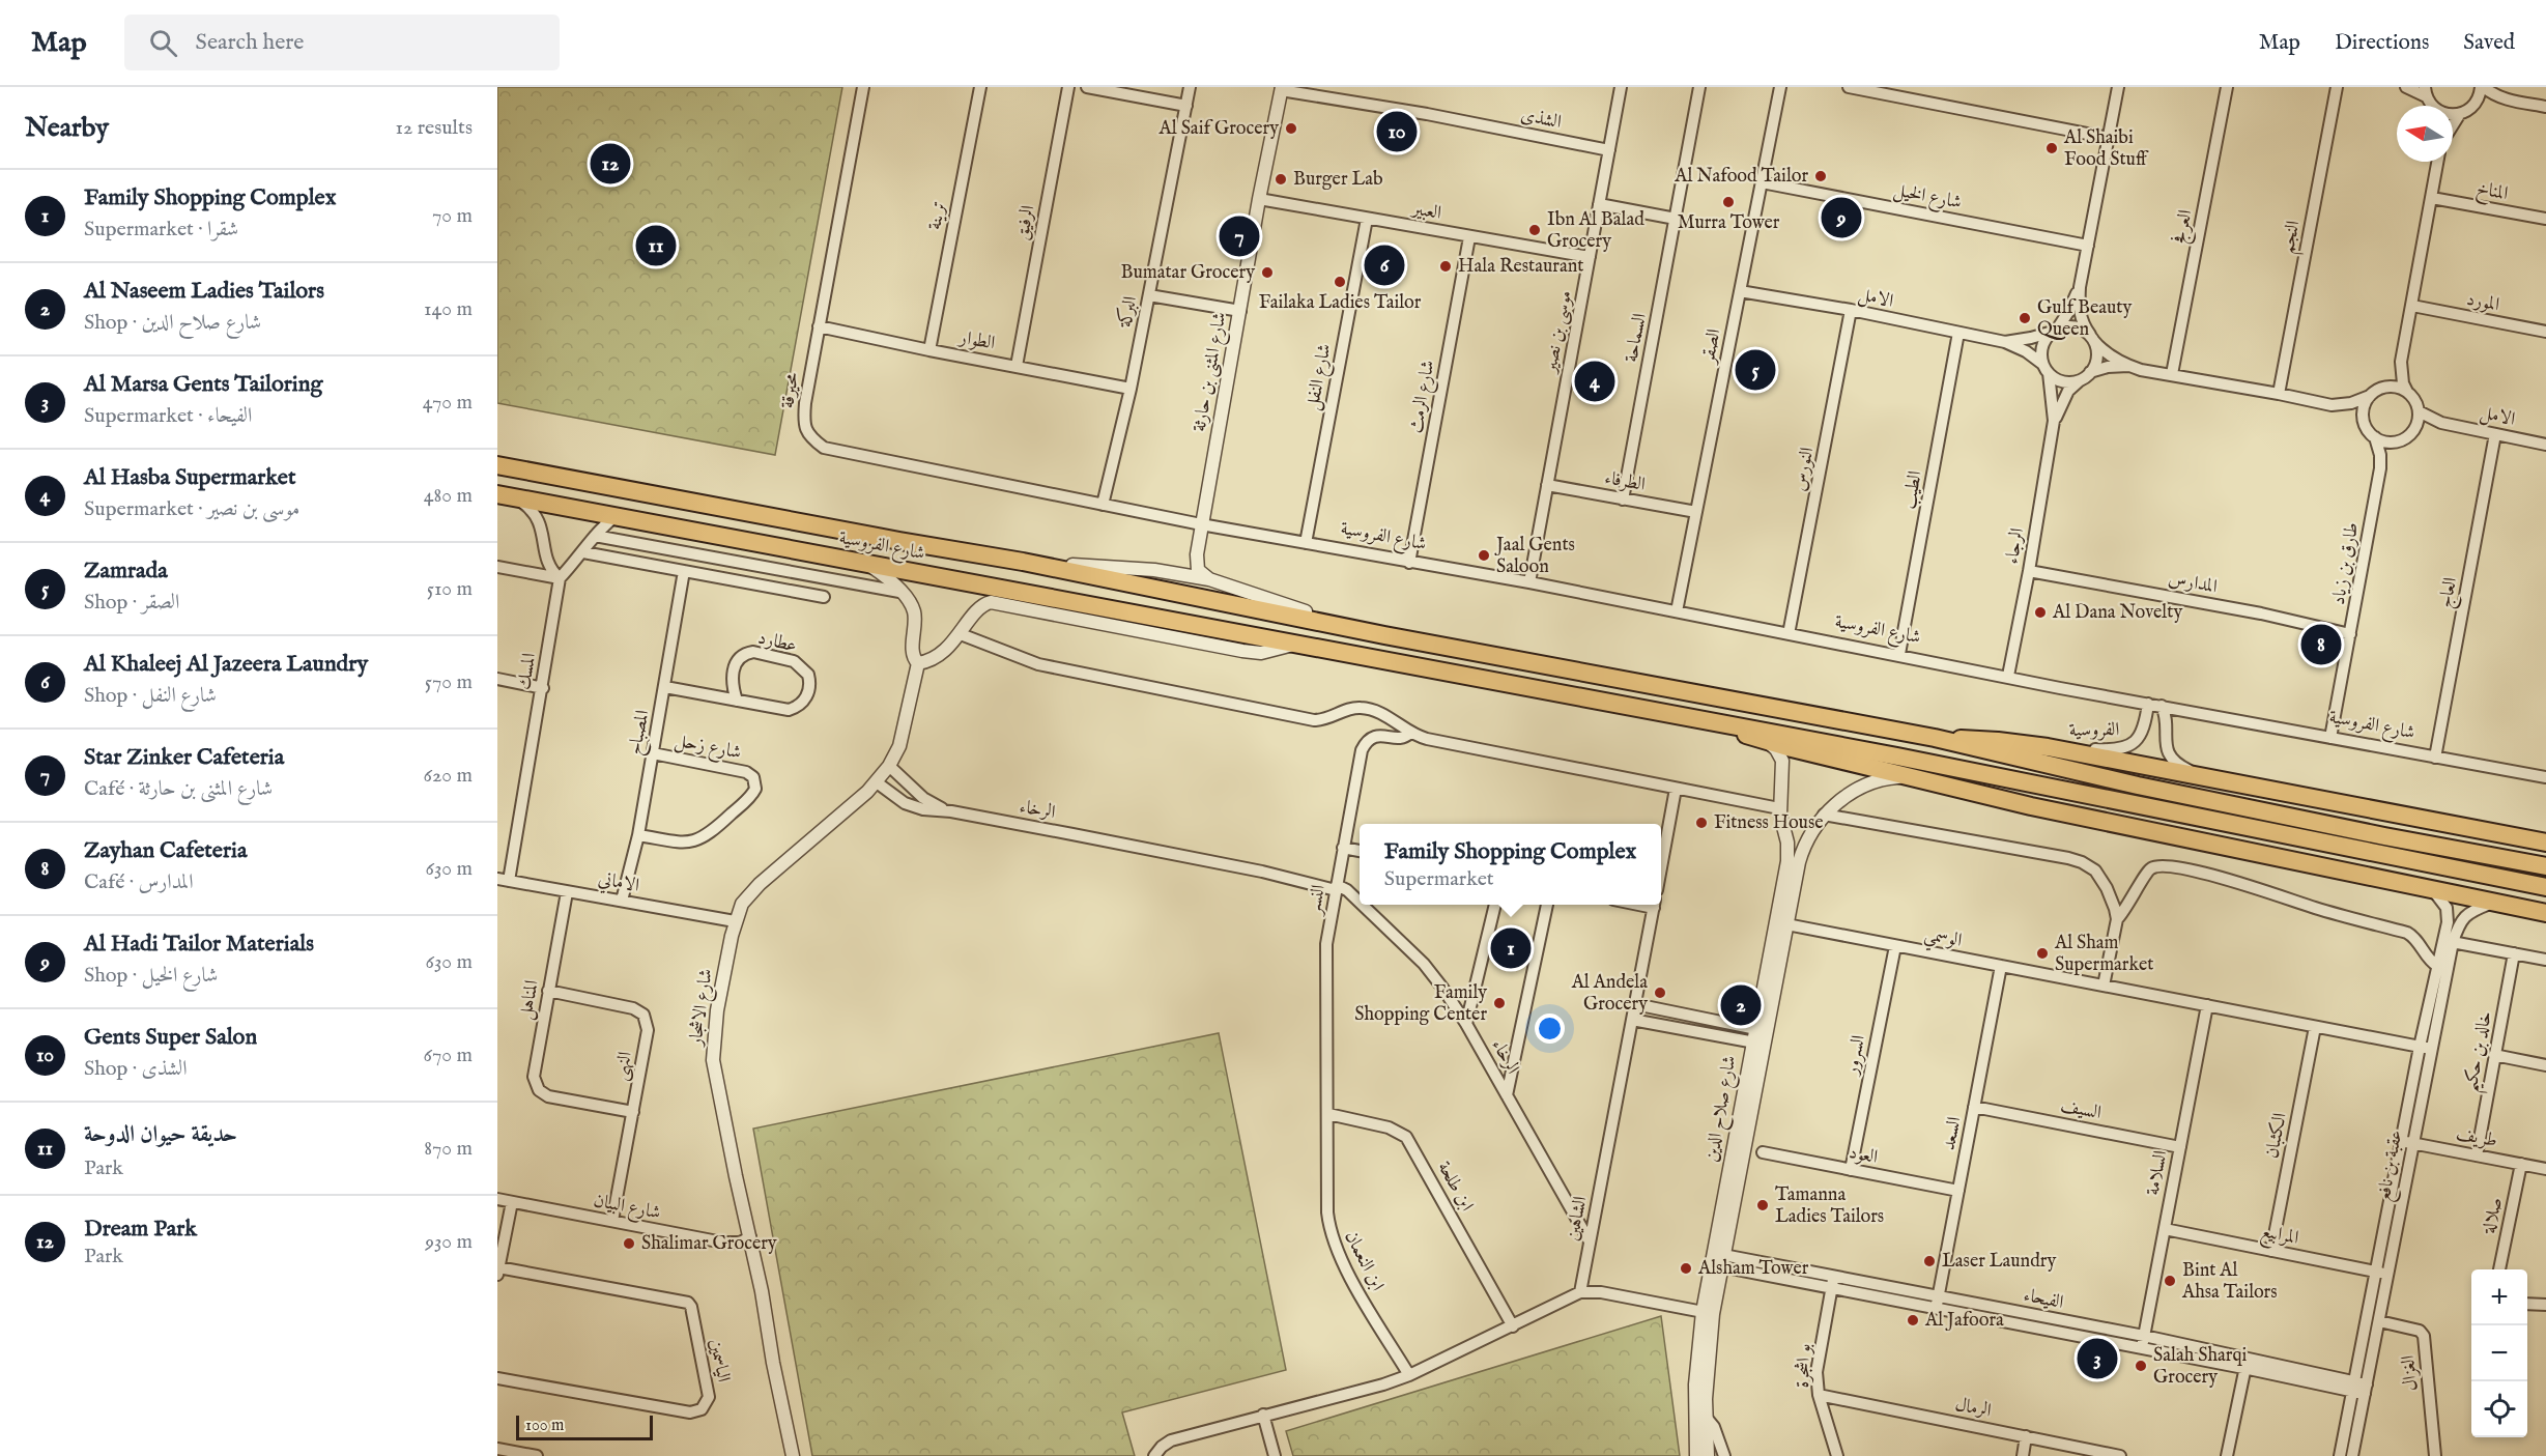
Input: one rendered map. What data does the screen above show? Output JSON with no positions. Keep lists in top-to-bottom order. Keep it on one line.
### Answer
{"streets":{"main road":["شارع الفروسية"],"street":["الشذى","المناخ","شارع الخيل","العبير","ترينة","الرفيق","العرفج","النجم","الامل","المورد","البركة","موسى بن نصير","السماحة","الطوار","الصقر","شارع المثنى بن حارثة","شارع النفل","محيرقة","شارع الرمث","النورس","الطرفاء","الطيب","الرجاء","طارق بن زياد","المدارس","العاج","عطارد","المسك","الفروسية","المصباح","شارع زحل","الرخاء","الاماني","النسر","الوسمي","المناهل","شارع الاشجار","خالد بن حكيم","السرور","النهى","شارع صلاح الدين","السيف","السعد","الكثبان","طريف","العود","عقبة بن نافع","السلامة","ابن طلحة","شارع البيان","صلالة","الشاهين","المرابيع","ابن النعمان","الفيحاء","الياسمين","بو اشجرة","الغزال","الرمال"]},"crossings":[["الشذى","موسى بن نصير"],["الشذى","شارع المثنى بن حارثة"],["شارع الخيل","الصقر"],["العبير","موسى بن نصير"],["العبير","شارع المثنى بن حارثة"],["العبير","شارع النفل"],["العبير","شارع الرمث"],["ترينة","الطوار"],["الرفيق","الطوار"],["الامل","الصقر"],["الامل","النورس"],["الامل","الطيب"],["الامل","الرجاء"],["الامل","طارق بن زياد"],["الامل","العاج"],["البركة","الطوار"],["البركة","محيرقة"],["البركة","شارع الفروسية"],["موسى بن نصير","الطرفاء"],["موسى بن نصير","شارع الفروسية"],["السماحة","الطرفاء"],["الطوار","محيرقة"],["الصقر","الطرفاء"],["الصقر","شارع الفروسية"],["شارع المثنى بن حارثة","شارع الفروسية"],["شارع النفل","شارع الفروسية"],["محيرقة","شارع الفروسية"],["شارع الرمث","شارع الفروسية"],["النورس","شارع الفروسية"],["الطيب","شارع الفروسية"],["شارع الفروسية","الرجاء"],["شارع الفروسية","طارق بن زياد"],["شارع الفروسية","العاج"],["شارع الفروسية","الفروسية"],["شارع الفروسية","شارع الاشجار"],["شارع الفروسية","شارع صلاح الدين"],["شارع الفروسية","عقبة بن نافع"],["الرجاء","المدارس"],["طارق بن زياد","المدارس"],["عطارد","المصباح"],["المسك","الاماني"],["المصباح","شارع زحل"],["المصباح","الاماني"],["الرخاء","النسر"],["الرخاء","شارع الاشجار"],["الرخاء","الشاهين"],["الاماني","المناهل"],["الاماني","شارع الاشجار"],["النسر","ابن طلحة"],["النسر","ابن النعمان"],["الوسمي","السرور"],["الوسمي","شارع صلاح الدين"],["الوسمي","السعد"],["الوسمي","الكثبان"],["الوسمي","عقبة بن نافع"],["الوسمي","السلامة"],["المناهل","النهى"],["شارع الاشجار","شارع البيان"],["خالد بن حكيم","طريف"],["السرور","العود"],["النهى","شارع البيان"],["شارع صلاح الدين","الفيحاء"],["السيف","السعد"],["السيف","السلامة"],["السعد","العود"],["السعد","الفيحاء"],["الكثبان","المرابيع"],["طريف","عقبة بن نافع"],["طريف","صلالة"],["عقبة بن نافع","المرابيع"],["عقبة بن نافع","الفيحاء"],["عقبة بن نافع","الغزال"],["السلامة","المرابيع"],["السلامة","الفيحاء"],["ابن طلحة","ابن النعمان"],["شارع البيان","الياسمين"],["الفيحاء","بو اشجرة"],["بو اشجرة","الرمال"]],"places":["Al Saif Grocery","Al Shaibi Food Stuff","Al Nafood Tailor","Burger Lab","Murra Tower","Ibn Al Balad Grocery","Hala Restaurant","Bumatar Grocery","Failaka Ladies Tailor","Gulf Beauty Queen","Jaal Gents Saloon","Al Dana Novelty","Fitness House","Al Sham Supermarket","Al Andela Grocery","Family Shopping Center","Tamanna Ladies Tailors","Shalimar Grocery","Laser Laundry","Alsham Tower","Bint Al Ahsa Tailors","Al Jafoora","Salah Sharqi Grocery"],"scale_bar":"100 m","north":"left","page":{"header":"Map","search":"Search here","nav":["Map","Directions","Saved"],"heading":["Nearby","12 results"],"pins":["10","12","9","7","11","6","5","4","8","1","2","3"],"list":[{"mark":"1","name":"Family Shopping Complex","note":"Supermarket · شقرا","value":"70 m"},{"mark":"2","name":"Al Naseem Ladies Tailors","note":"Shop · شارع صلاح الدين","value":"140 m"},{"mark":"3","name":"Al Marsa Gents Tailoring","note":"Supermarket · الفيحاء","value":"470 m"},{"mark":"4","name":"Al Hasba Supermarket","note":"Supermarket · موسى بن نصير","value":"480 m"},{"mark":"5","name":"Zamrada","note":"Shop · الصقر","value":"510 m"},{"mark":"6","name":"Al Khaleej Al Jazeera Laundry","note":"Shop · شارع النفل","value":"570 m"},{"mark":"7","name":"Star Zinker Cafeteria","note":"Café · شارع المثنى بن حارثة","value":"620 m"},{"mark":"8","name":"Zayhan Cafeteria","note":"Café · المدارس","value":"630 m"},{"mark":"9","name":"Al Hadi Tailor Materials","note":"Shop · شارع الخيل","value":"630 m"},{"mark":"10","name":"Gents Super Salon","note":"Shop · الشذى","value":"670 m"},{"mark":"11","name":"حديقة حيوان الدوحة","note":"Park","value":"870 m"},{"mark":"12","name":"Dream Park","note":"Park","value":"930 m"}],"popup":["Family Shopping Complex","Supermarket"],"map_buttons":["+","−"],"scale":"100 m"}}
